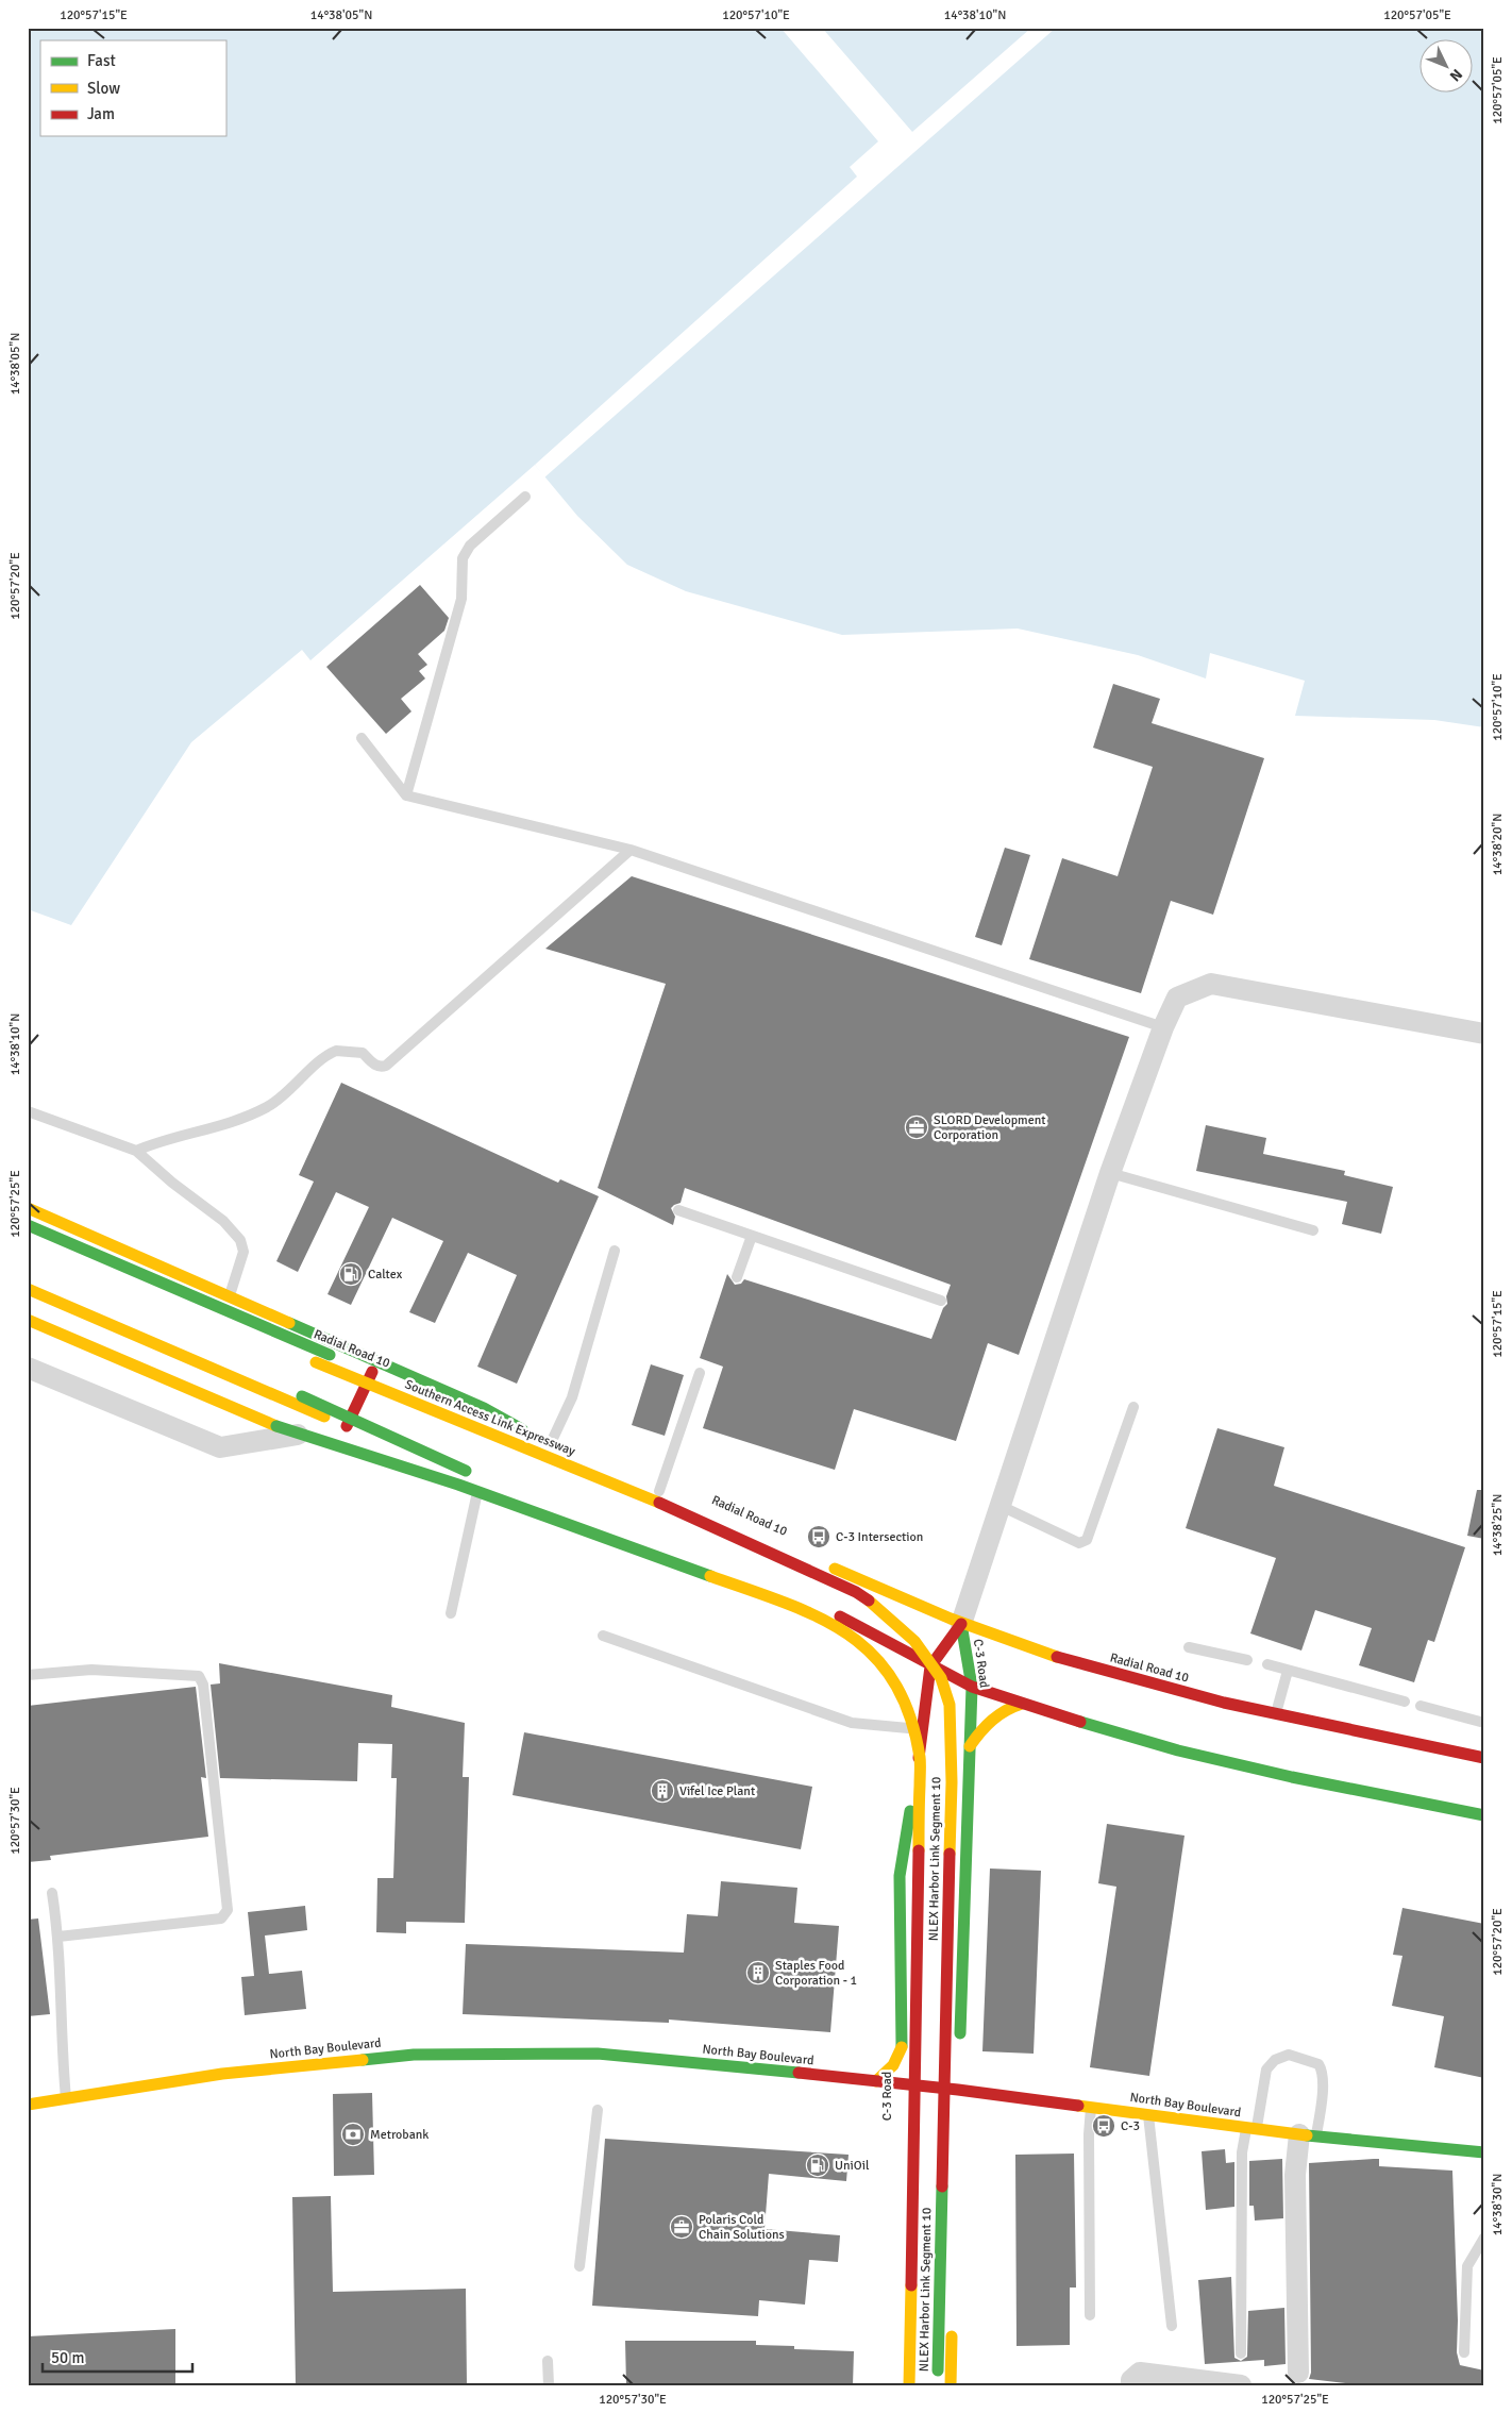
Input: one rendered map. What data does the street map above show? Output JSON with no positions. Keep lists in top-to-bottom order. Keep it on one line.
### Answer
{"streets":{"main road":["Radial Road 10","Southern Access Link Expressway","C-3 Road","NLEX Harbor Link Segment 10","North Bay Boulevard"]},"crossings":[["Radial Road 10","Southern Access Link Expressway"],["Radial Road 10","C-3 Road"],["Radial Road 10","NLEX Harbor Link Segment 10"],["Southern Access Link Expressway","NLEX Harbor Link Segment 10"],["C-3 Road","North Bay Boulevard"]],"places":{"office":["SLORD Development Corporation","Polaris Cold Chain Solutions"],"fuel station":["Caltex","UniOil"],"bus stop":["C-3 Intersection","C-3"],"building":["Vifel Ice Plant","Staples Food Corporation - 1"],"bank":["Metrobank"]},"legend":["Fast","Slow","Jam"],"scale_bar":"50 m","north":"bottom right","coordinates":["120°57'15\"E","14°38'05\"N","120°57'10\"E","14°38'10\"N","120°57'05\"E","120°57'20\"E","14°38'20\"N","120°57'25\"E","14°38'25\"N","120°57'30\"E","14°38'30\"N"]}
